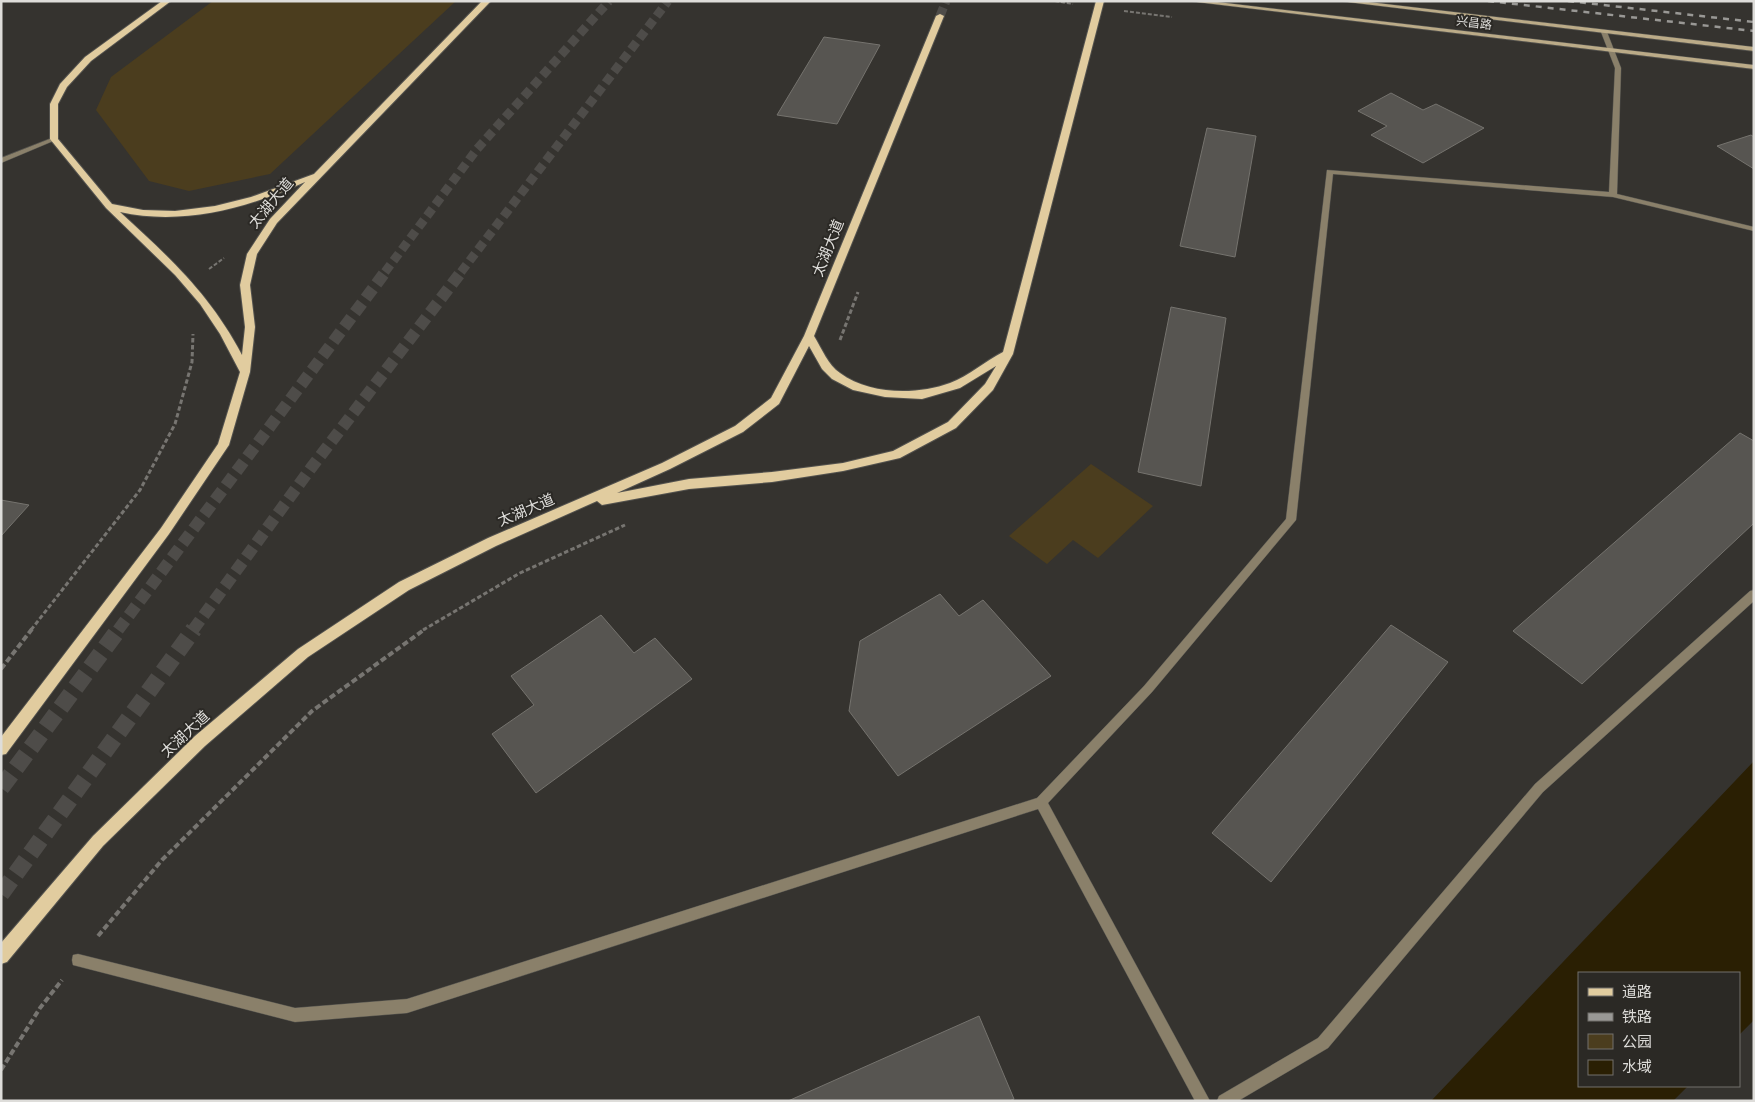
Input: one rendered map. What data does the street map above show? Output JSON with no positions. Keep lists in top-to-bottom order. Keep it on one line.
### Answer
{"streets":{"main road":["兴昌路","太湖大道"]},"legend":["道路","铁路","公园","水域"]}
